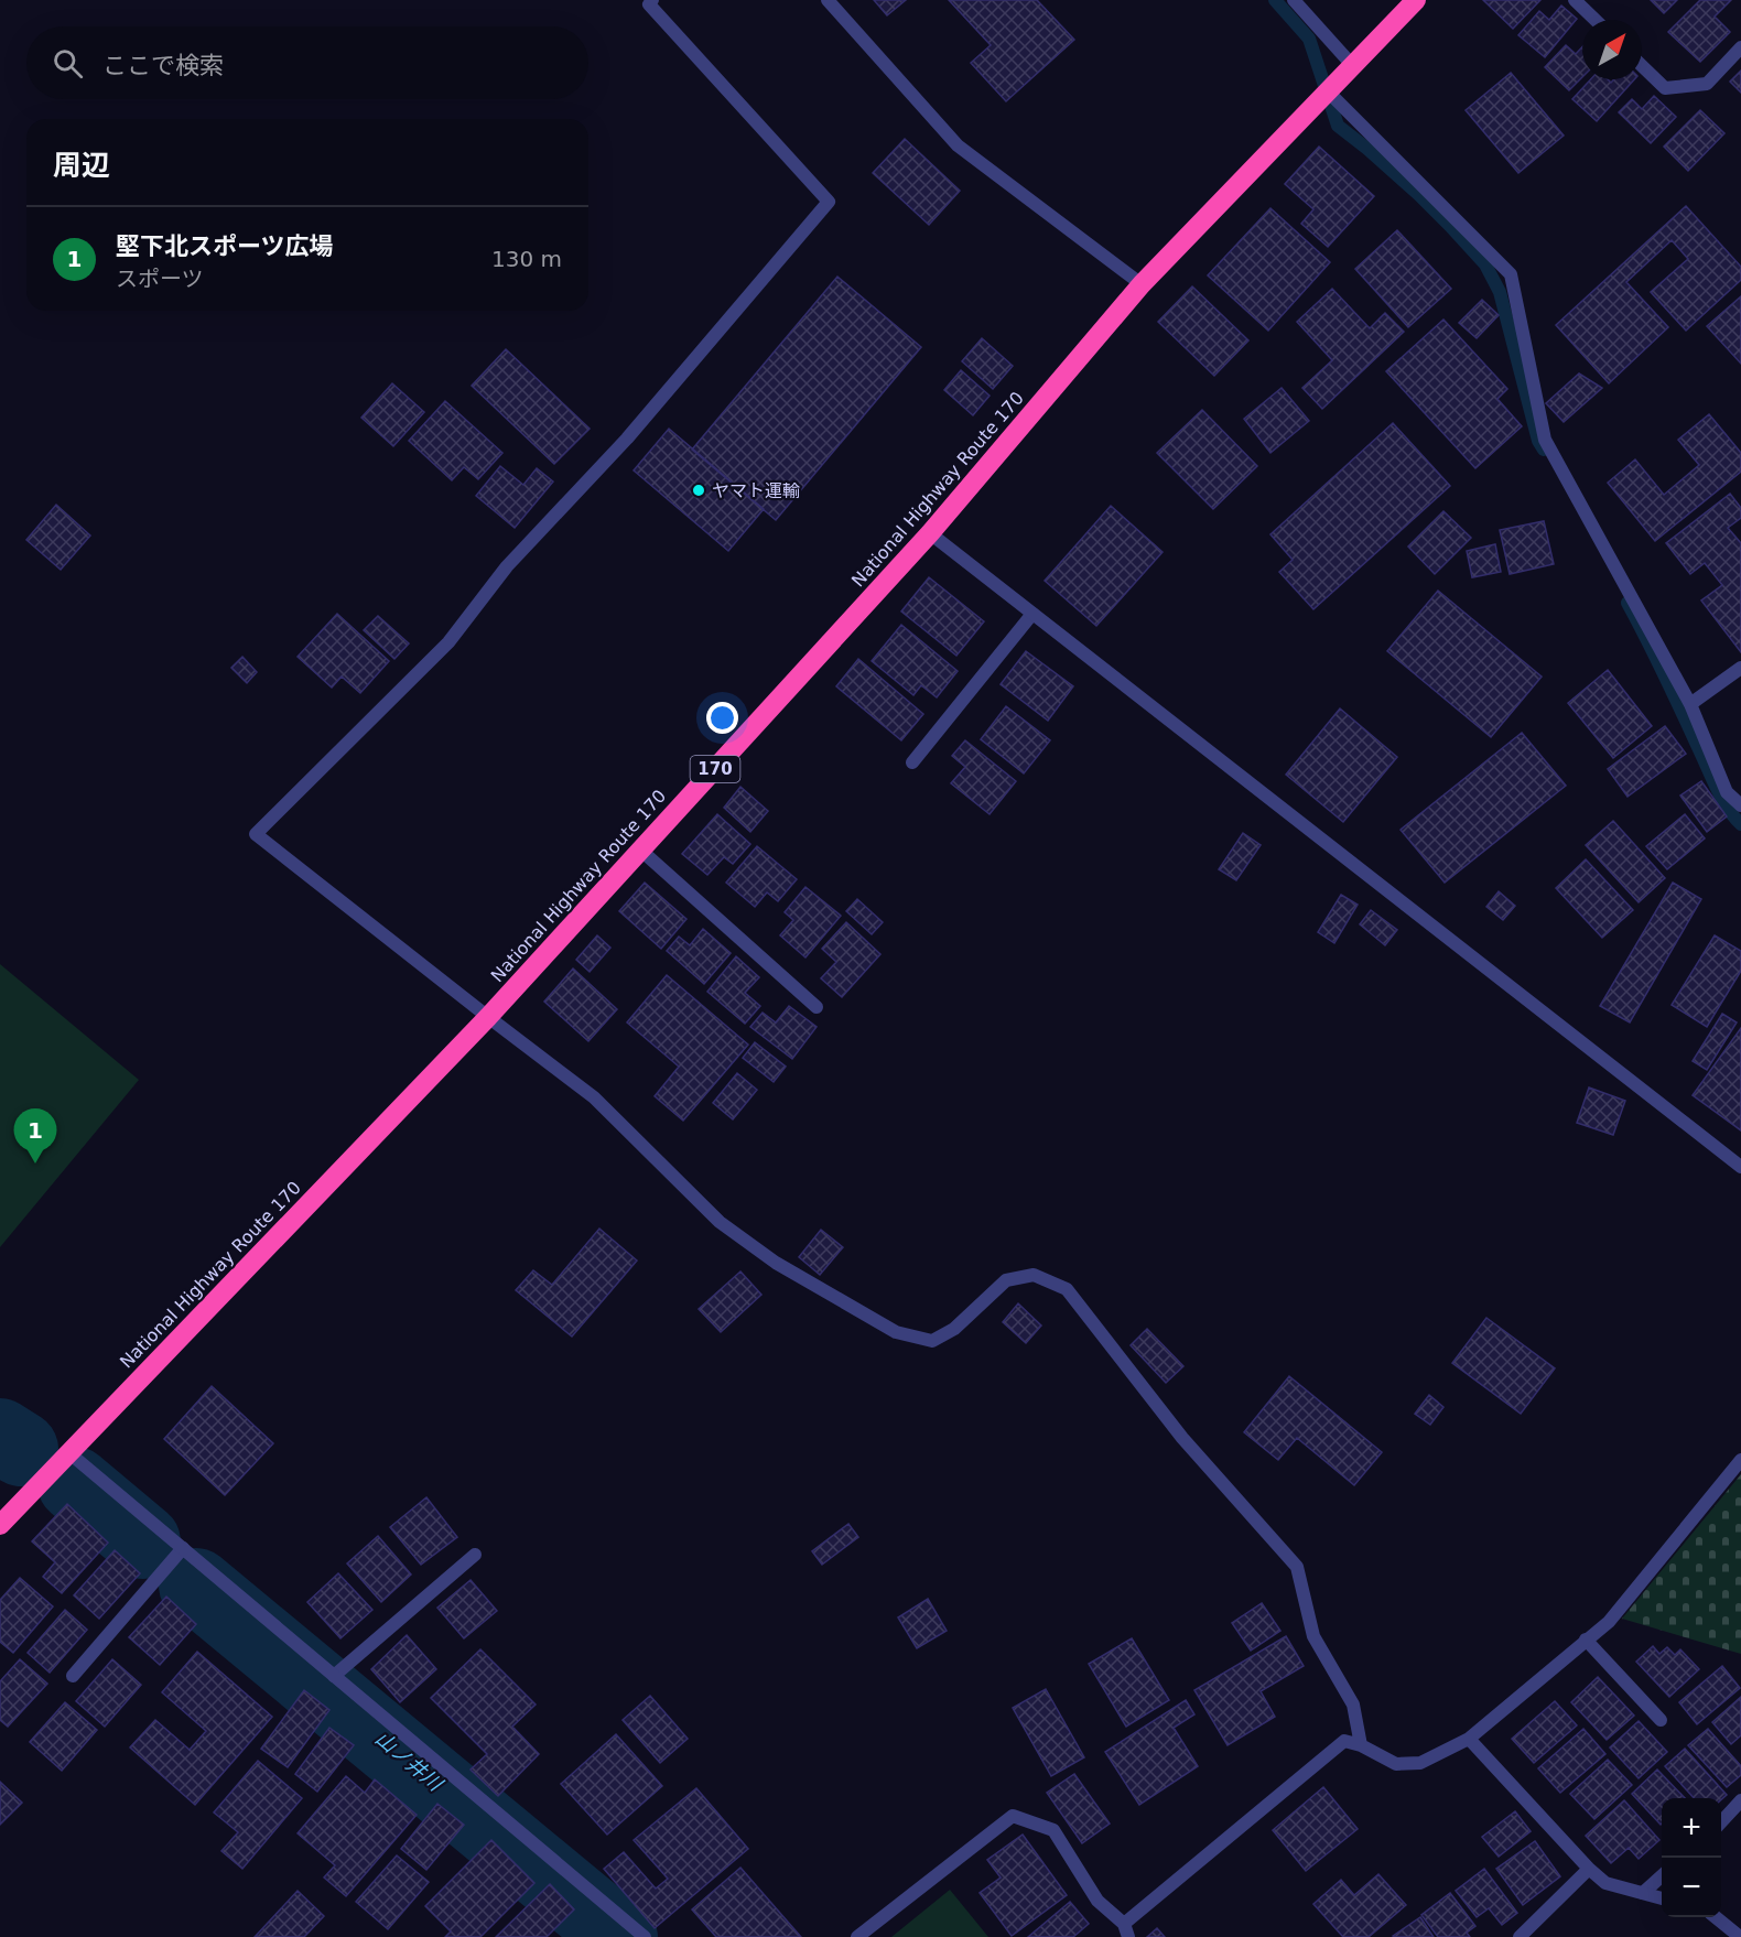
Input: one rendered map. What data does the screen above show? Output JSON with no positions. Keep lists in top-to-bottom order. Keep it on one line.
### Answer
{"streets":{"highway":["National Highway Route 170","170"]},"water":["山ノ井川"],"places":["ヤマト運輸"],"north":"top right","page":{"search":"ここで検索","heading":"周辺","list":[{"mark":"1","name":"堅下北スポーツ広場","note":"スポーツ","value":"130 m"}],"pins":"1","map_buttons":["+","−"]}}
